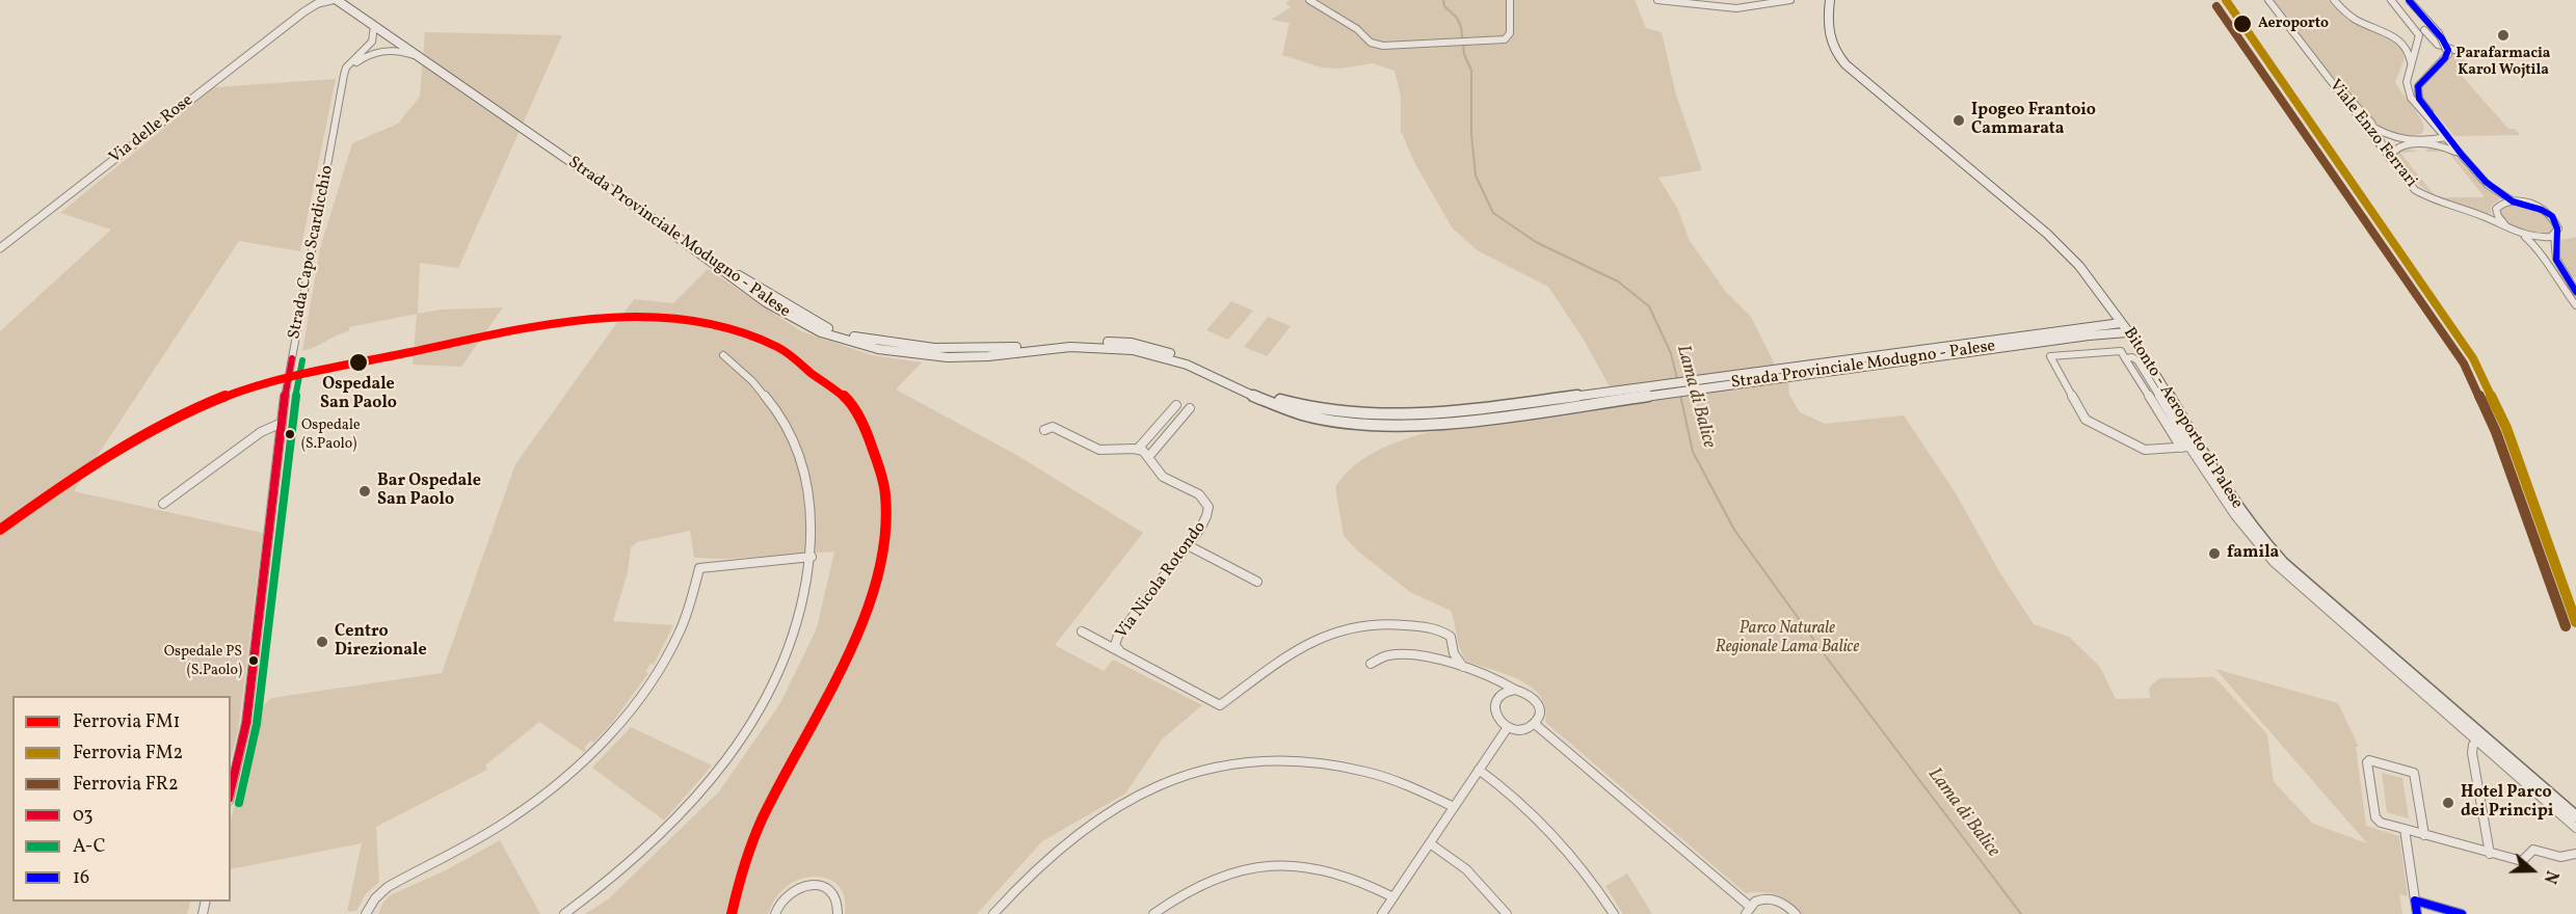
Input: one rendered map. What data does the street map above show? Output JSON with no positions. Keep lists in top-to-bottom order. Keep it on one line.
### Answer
{"streets":{"main road":["Strada Provinciale Modugno - Palese","Bitonto - Aeroporto di Palese"],"street":["Via delle Rose","Viale Enzo Ferrari","Strada Capo Scardicchio","Via Nicola Rotondo"]},"crossings":[["Strada Provinciale Modugno - Palese","Bitonto - Aeroporto di Palese"]],"water":["Lama di Balice"],"parks":["Parco Naturale Regionale Lama Balice"],"places":["Aeroporto","Parafarmacia Karol Wojtila","Ipogeo Frantoio Cammarata","Ospedale San Paolo","Ospedale (S.Paolo)","Bar Ospedale San Paolo","famila","Centro Direzionale","Ospedale PS (S.Paolo)","Hotel Parco dei Principi"],"lines":["rail line FM2","transit line 16","rail line FR2","rail line FM1","transit line 03","transit line A-C"],"legend":["Ferrovia FM1","Ferrovia FM2","Ferrovia FR2","03","A-C","16"],"north":"right"}
